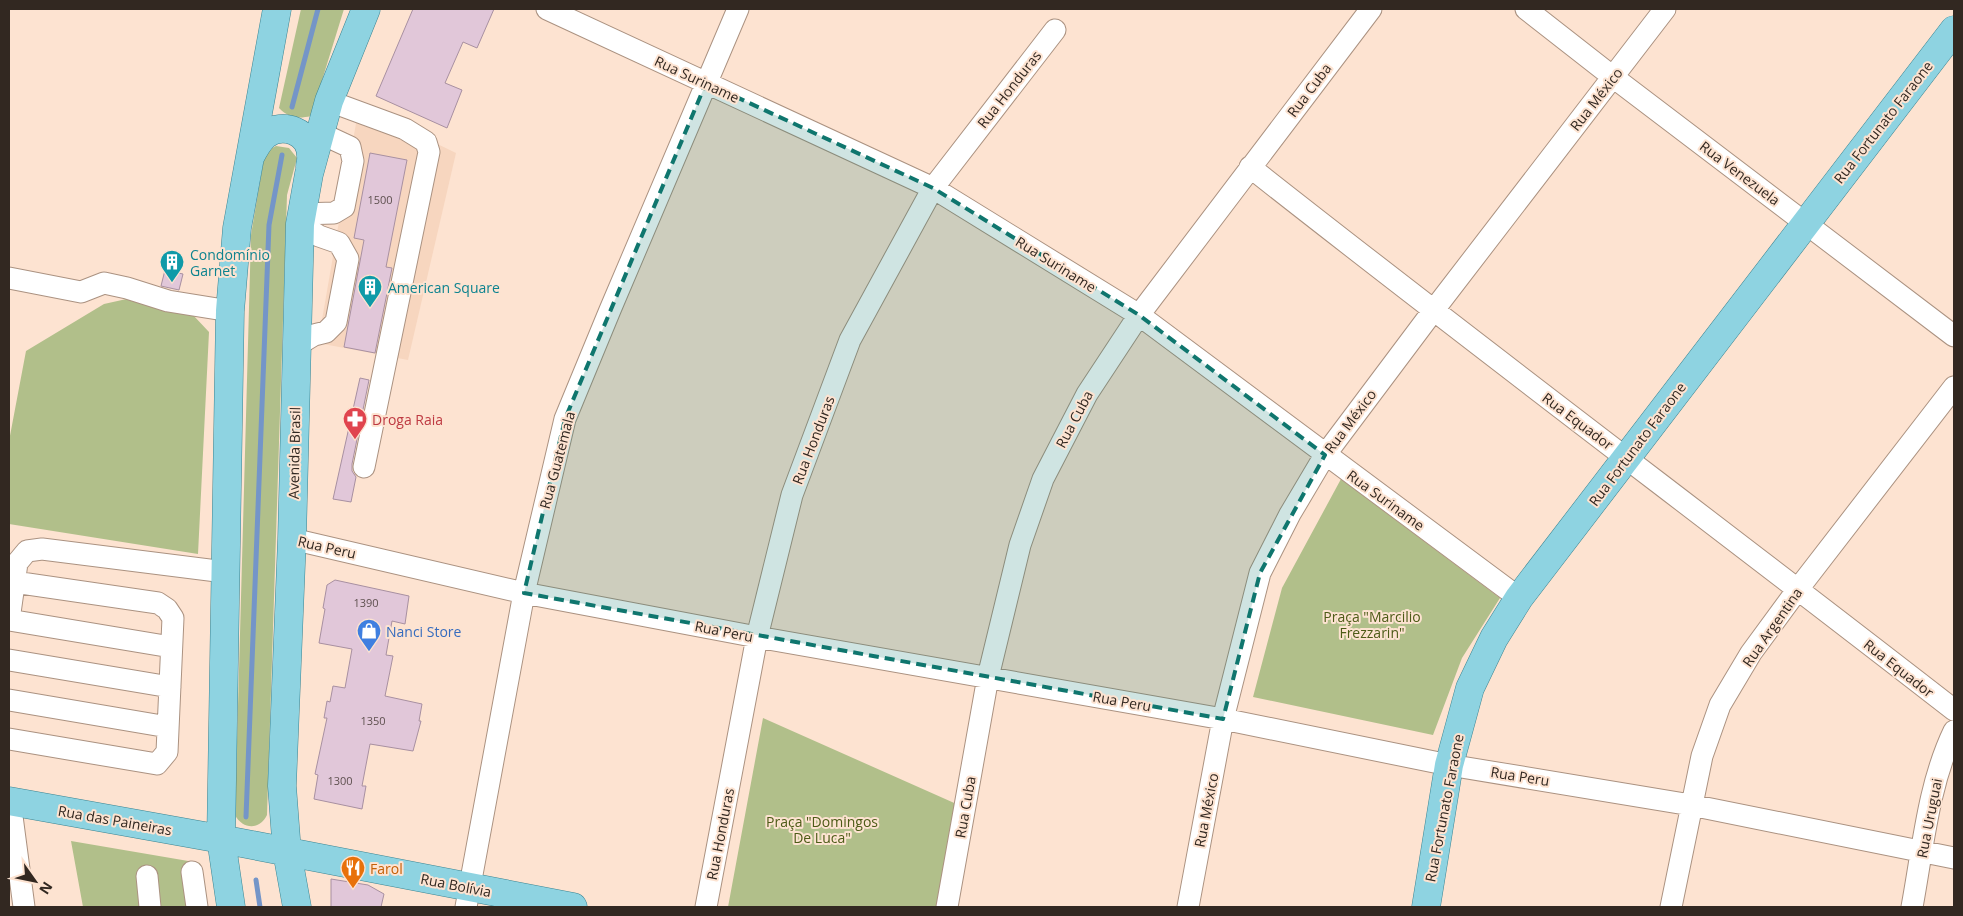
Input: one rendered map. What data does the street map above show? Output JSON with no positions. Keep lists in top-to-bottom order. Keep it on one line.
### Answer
{"streets":{"main road":["Rua Fortunato Faraone","Avenida Brasil","Rua das Paineiras","Rua Bolívia"],"street":["Rua Suriname","Rua Honduras","Rua Cuba","Rua México","Rua Venezuela","Rua Equador","Rua Guatemala","Rua Peru","Rua Argentina","Rua Uruguai"]},"crossings":[["Rua Suriname","Rua Honduras"],["Rua Suriname","Rua Cuba"],["Rua Suriname","Rua México"],["Rua Suriname","Rua Fortunato Faraone"],["Rua Suriname","Rua Guatemala"],["Rua Honduras","Rua Peru"],["Rua Cuba","Rua Equador"],["Rua Cuba","Rua Peru"],["Rua México","Rua Venezuela"],["Rua México","Rua Equador"],["Rua México","Rua Peru"],["Rua Fortunato Faraone","Rua Venezuela"],["Rua Fortunato Faraone","Rua Equador"],["Rua Fortunato Faraone","Rua Peru"],["Rua Equador","Rua Argentina"],["Avenida Brasil","Rua Peru"],["Avenida Brasil","Rua Bolívia"],["Rua Guatemala","Rua Peru"],["Rua Guatemala","Rua Bolívia"],["Rua Peru","Rua Argentina"],["Rua Peru","Rua Uruguai"],["Rua das Paineiras","Rua Bolívia"]],"parks":["Praça \"Marcilio Frezzarin\"","Praça \"Domingos De Luca\""],"places":{"building":["Condomínio Garnet","American Square"],"pharmacy":["Droga Raia"],"shop":["Nanci Store"],"restaurant":["Farol"]},"house_numbers":["1500","1390","1350","1300"],"north":"bottom right"}
